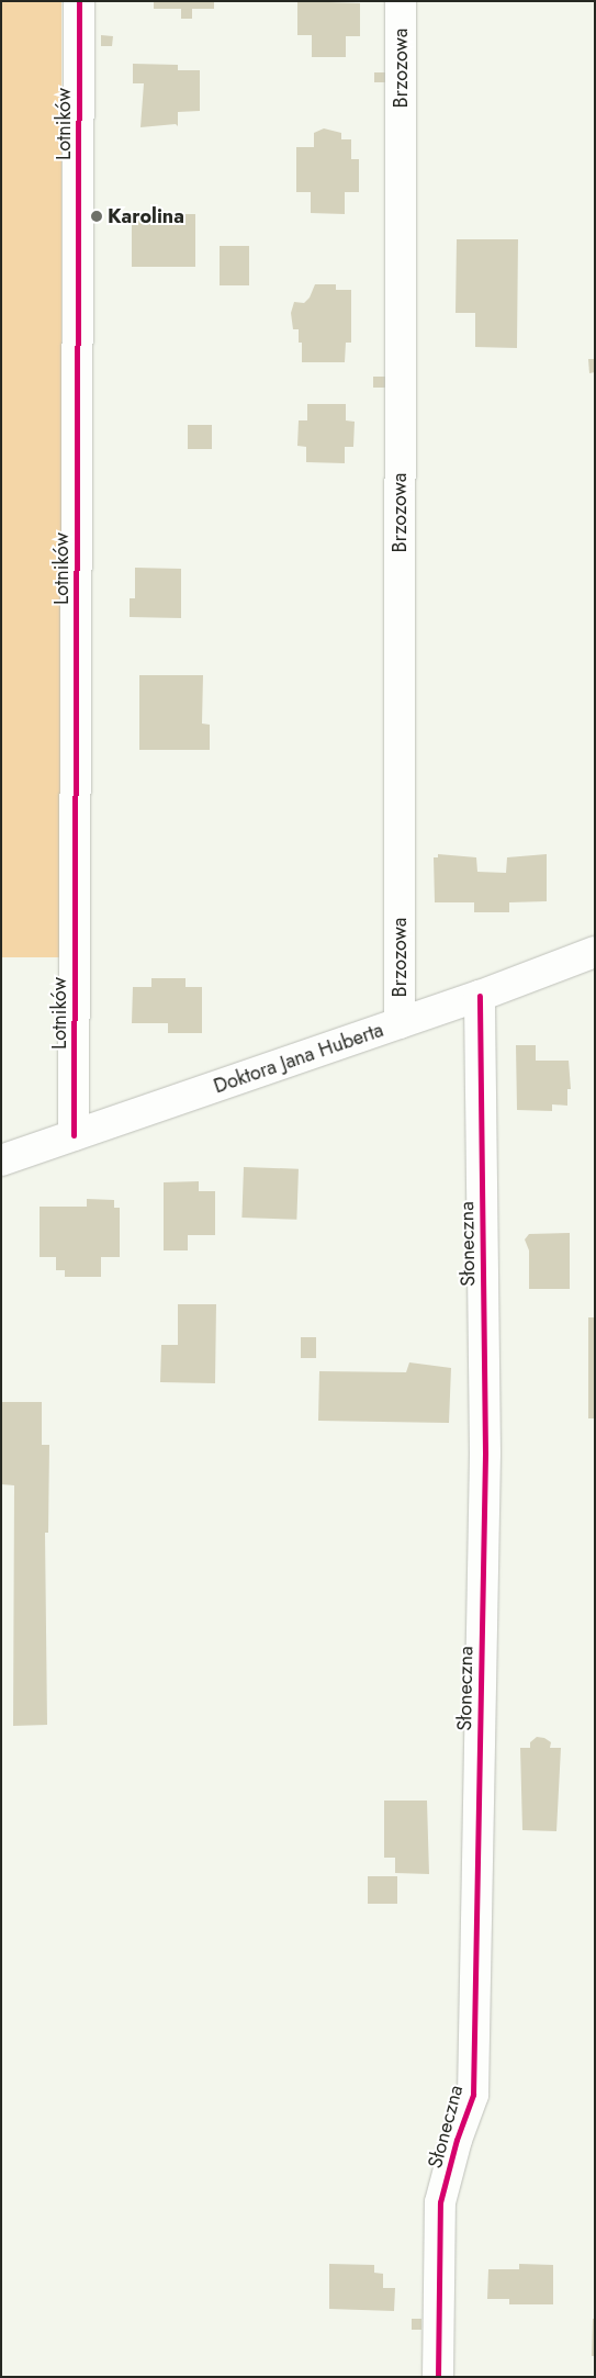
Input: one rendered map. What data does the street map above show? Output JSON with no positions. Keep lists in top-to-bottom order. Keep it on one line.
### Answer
{"streets":{"street":["Brzozowa","Lotników","Doktora Jana Huberta","Słoneczna"]},"crossings":[["Brzozowa","Doktora Jana Huberta"],["Lotników","Doktora Jana Huberta"],["Doktora Jana Huberta","Słoneczna"]],"places":["Karolina"]}
